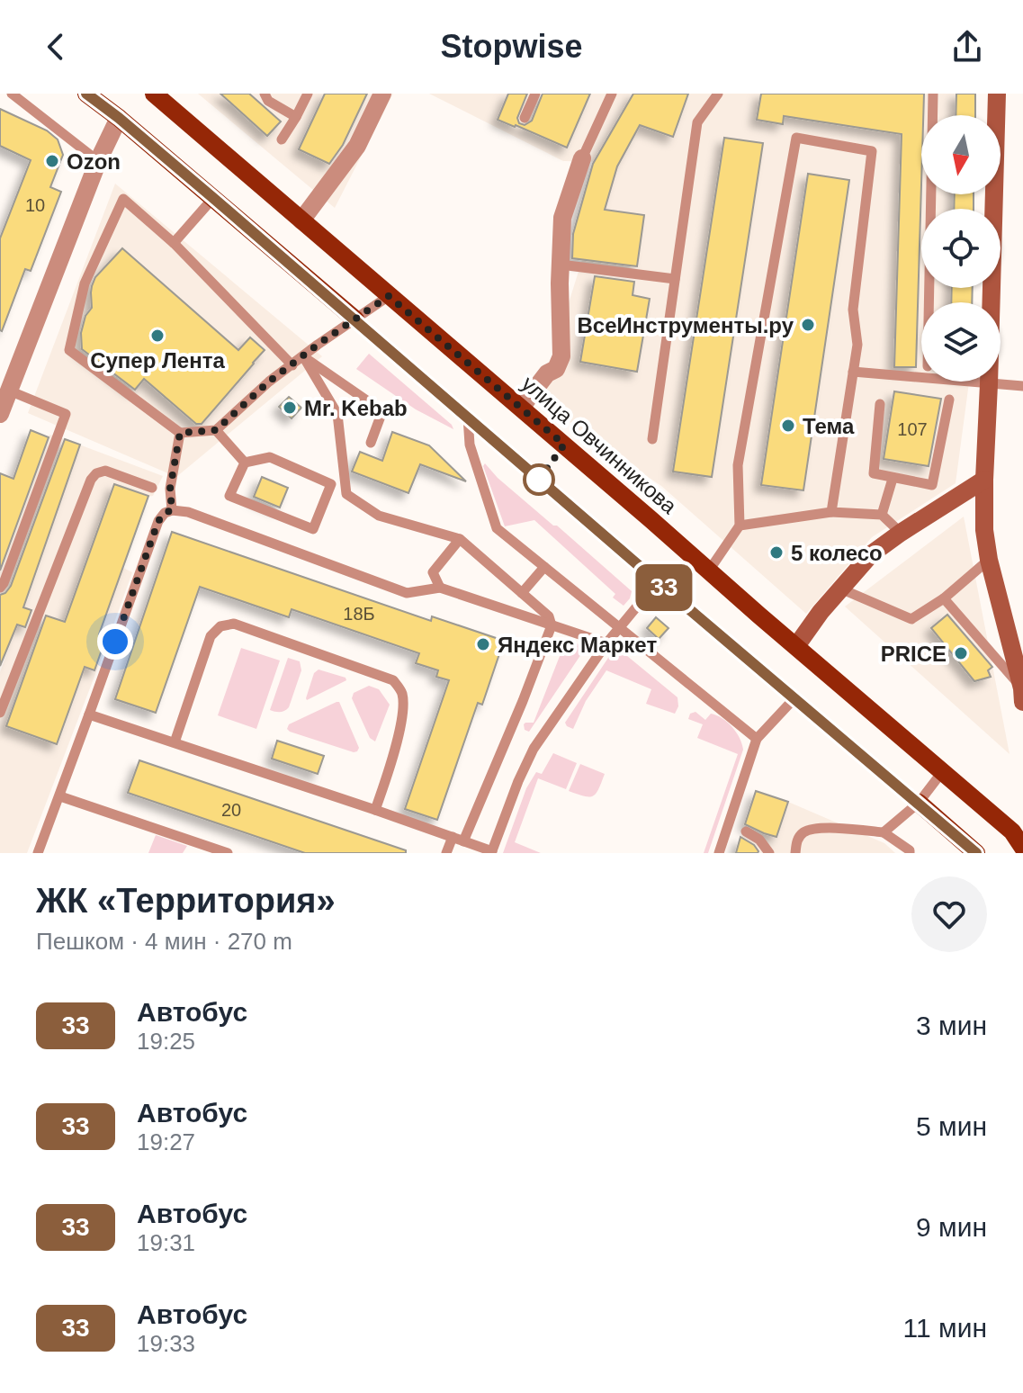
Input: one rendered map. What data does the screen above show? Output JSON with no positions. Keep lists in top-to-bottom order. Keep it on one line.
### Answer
{"streets":{"main road":["улица Овчинникова"]},"places":["Ozon","ВсеИнструменты.ру","Супер Лента","Mr. Kebab","Тема","5 колесо","Яндекс Маркет","PRICE"],"lines":["bus line 33"],"house_numbers":["10","107","18Б","20"],"north":"bottom","page":{"header":"Stopwise","on_map":"33","heading":["ЖК «Территория»","Пешком · 4 мин · 270 m"],"list":[{"mark":"33","name":"Автобус","note":"19:25","value":"3 мин"},{"mark":"33","name":"Автобус","note":"19:27","value":"5 мин"},{"mark":"33","name":"Автобус","note":"19:31","value":"9 мин"},{"mark":"33","name":"Автобус","note":"19:33","value":"11 мин"}]}}
